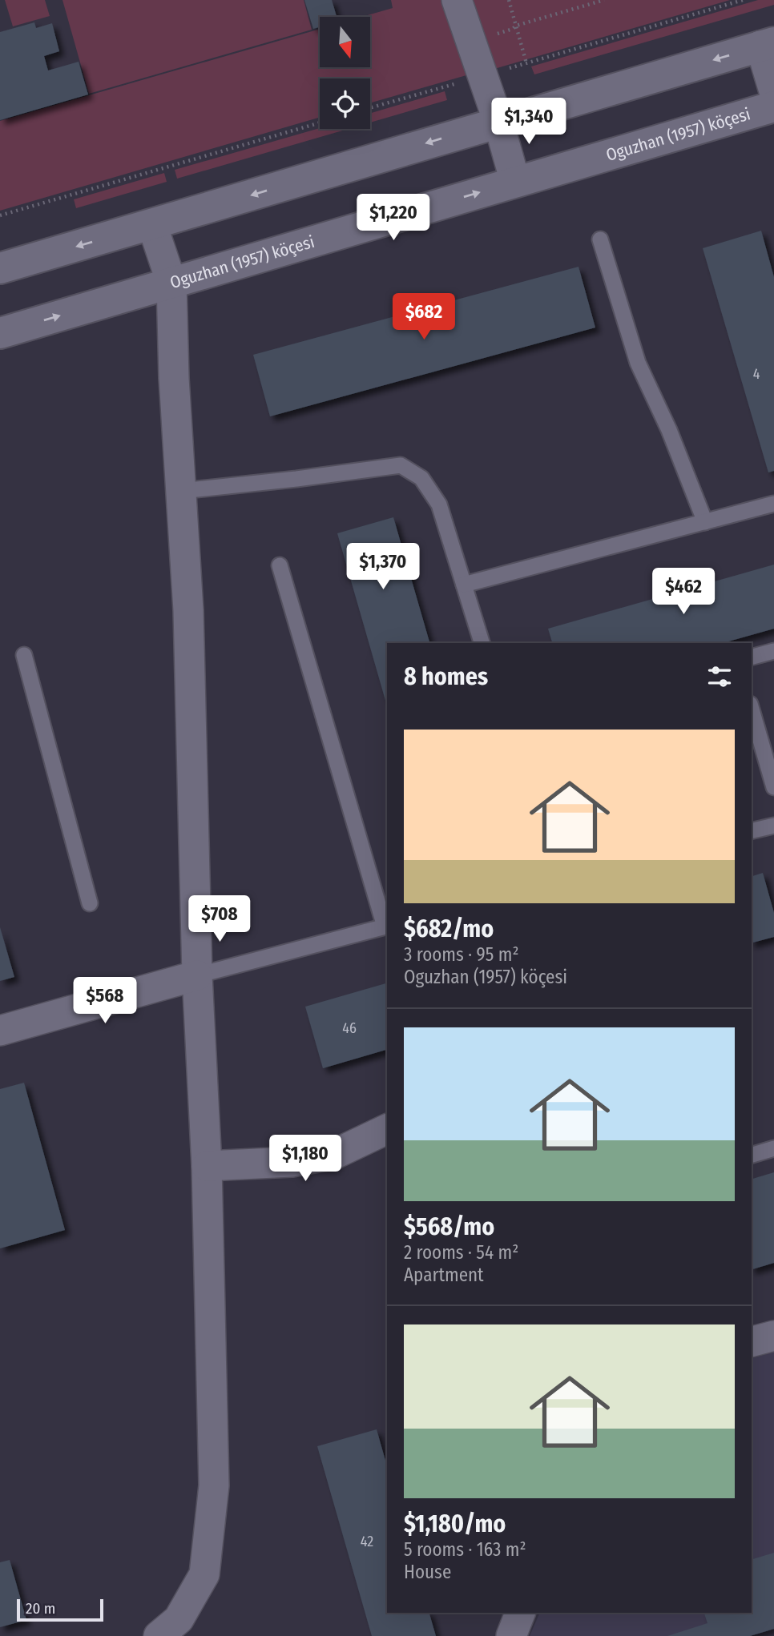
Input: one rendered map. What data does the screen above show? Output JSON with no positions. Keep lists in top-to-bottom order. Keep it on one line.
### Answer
{"streets":{"main road":["Oguzhan (1957) köçesi"]},"house_numbers":["4","46","42"],"scale_bar":"20 m","north":"bottom","page":{"price":["$1,340","$1,220","$682","$1,370","$462","$708","$568","$1,180"],"heading":"8 homes","list":[{"name":"$682/mo","note":"3 rooms · 95 m² · Oguzhan (1957) köçesi"},{"name":"$568/mo","note":"2 rooms · 54 m² · Apartment"},{"name":"$1,180/mo","note":"5 rooms · 163 m² · House"}],"scale":"20 m"}}
